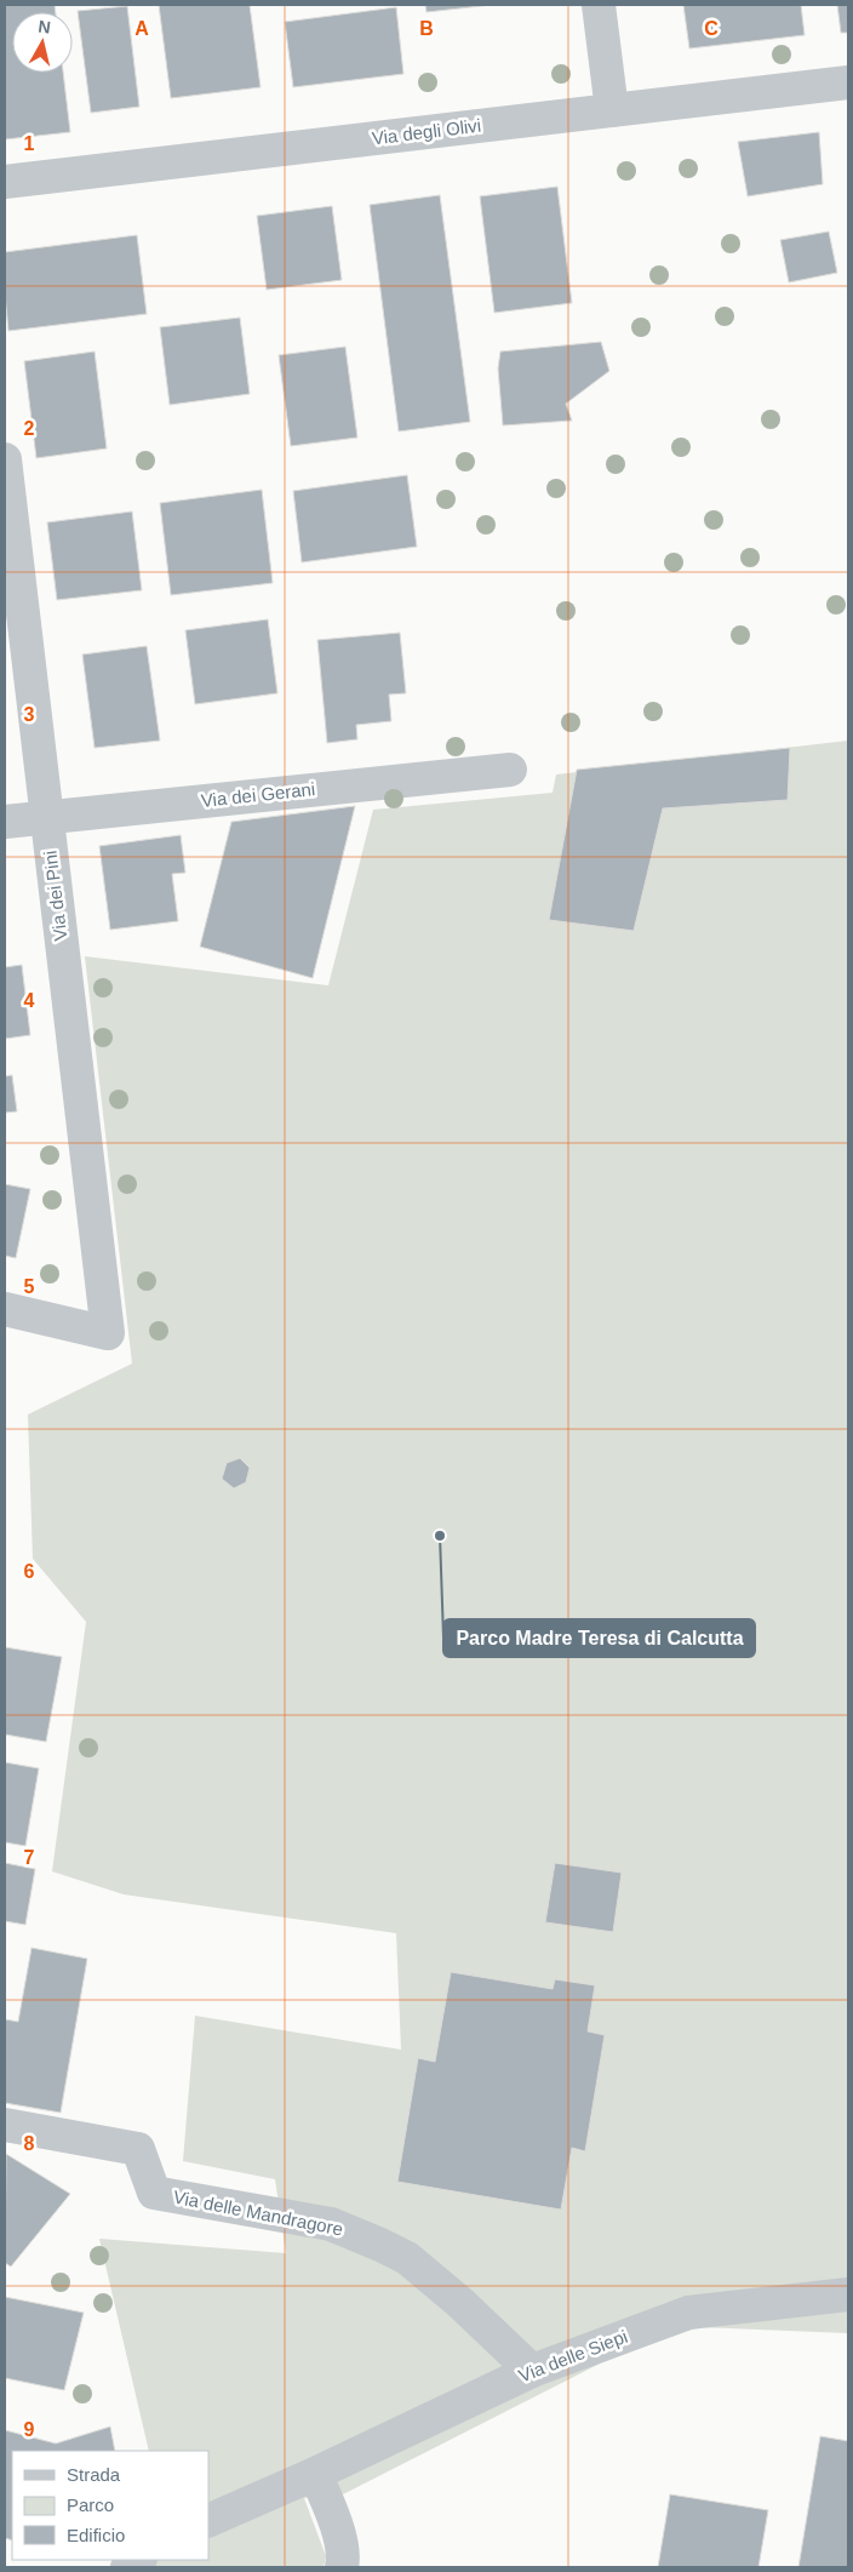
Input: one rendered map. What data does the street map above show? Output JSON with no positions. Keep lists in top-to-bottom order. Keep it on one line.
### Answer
{"streets":{"street":["Via degli Olivi","Via dei Gerani","Via dei Pini","Via delle Mandragore","Via delle Siepi"]},"crossings":[["Via dei Gerani","Via dei Pini"],["Via delle Mandragore","Via delle Siepi"]],"places":["Parco Madre Teresa di Calcutta"],"legend":["Strada","Parco","Edificio"],"north":"top","grid":{"columns":["A","B","C"],"rows":["1","2","3","4","5","6","7","8","9"]}}
